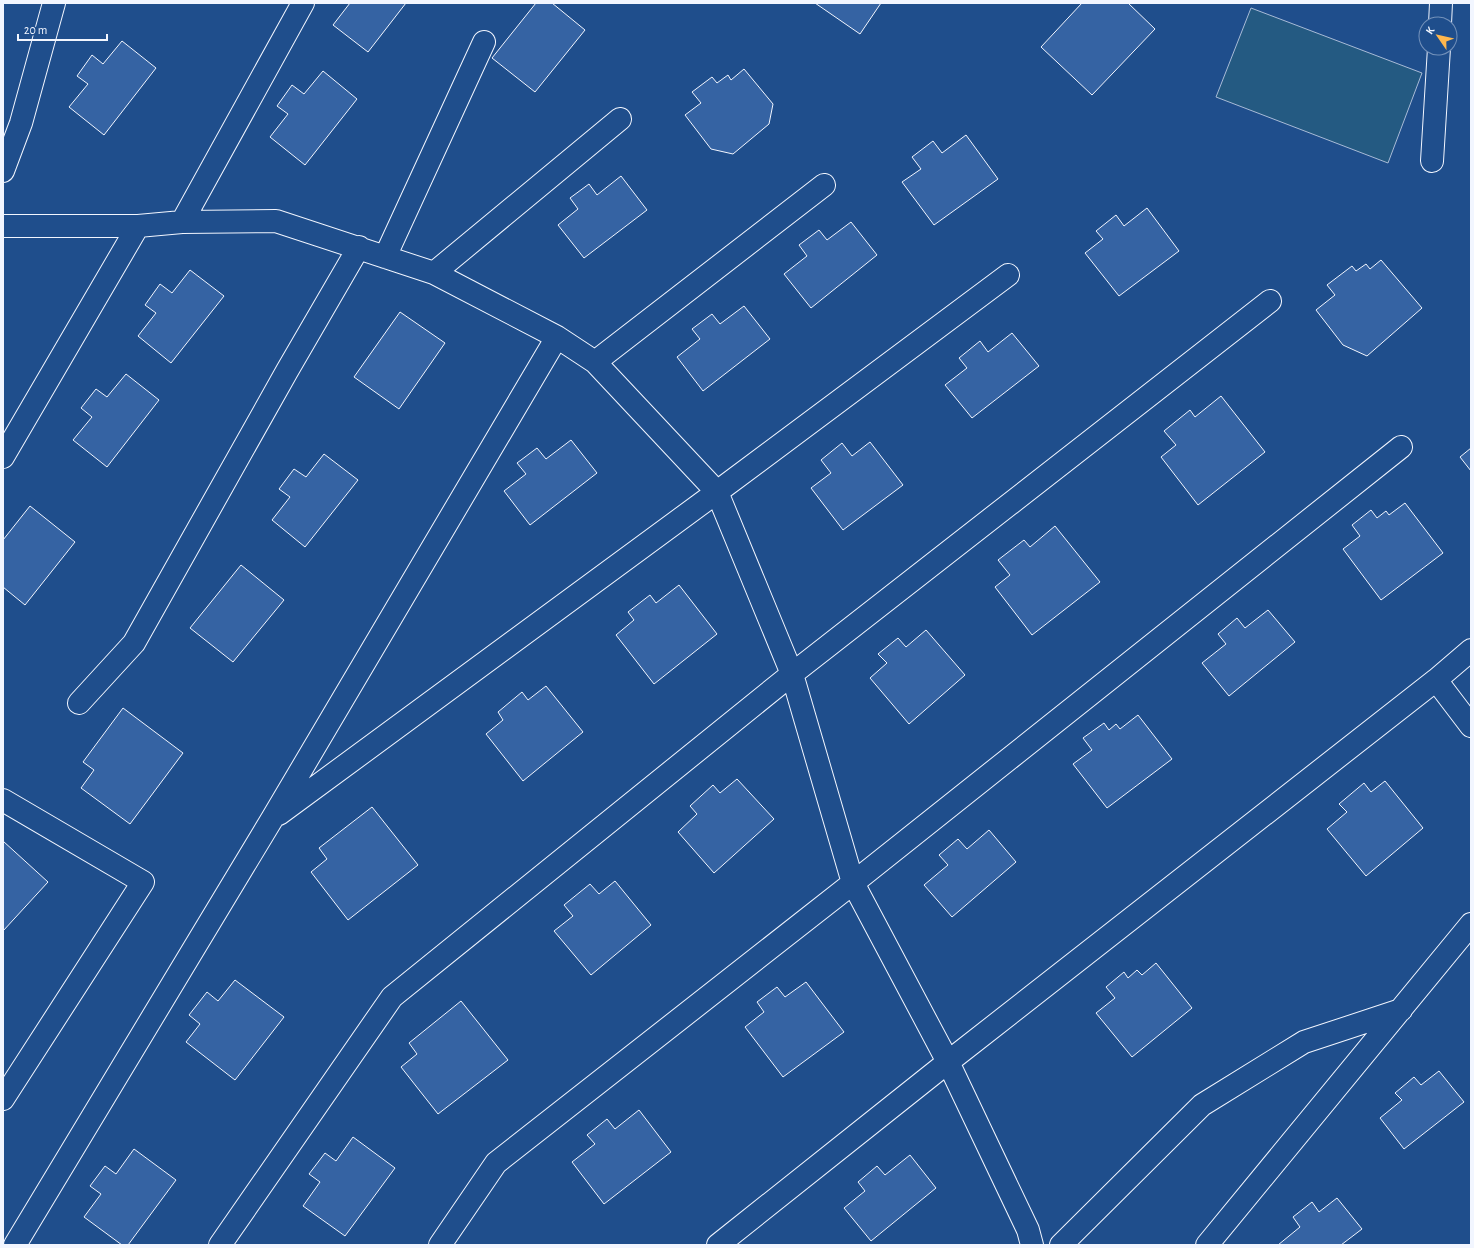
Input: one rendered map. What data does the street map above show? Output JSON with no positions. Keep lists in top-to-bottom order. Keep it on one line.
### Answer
{"scale_bar":"20 m","north":"top left"}
